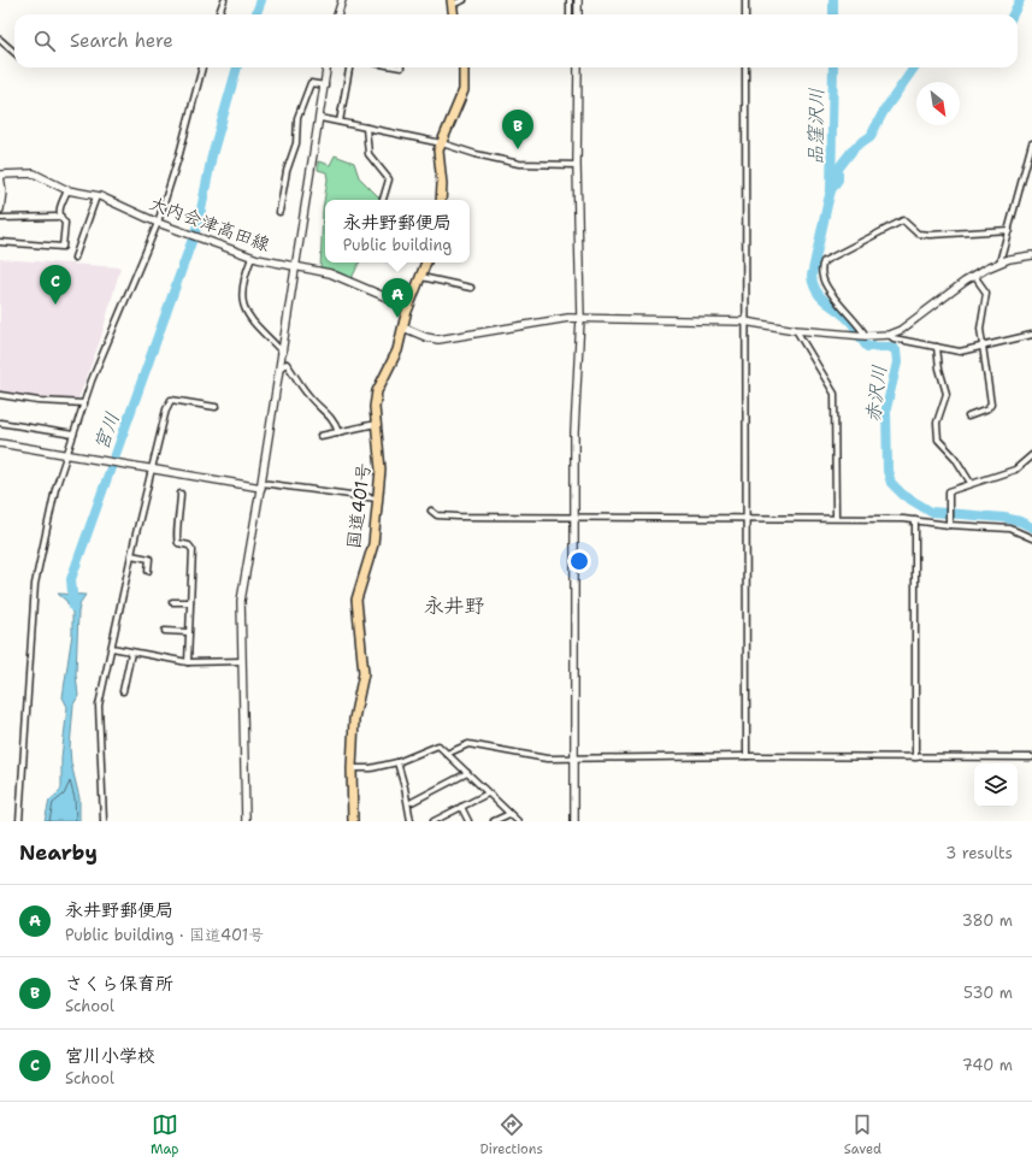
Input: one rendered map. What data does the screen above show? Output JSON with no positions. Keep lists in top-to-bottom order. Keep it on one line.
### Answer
{"streets":{"highway":["国道401号"],"street":["大内会津高田線"]},"crossings":[["大内会津高田線","国道401号"]],"districts":["永井野"],"water":["品窪沢川","赤沢川","宮川"],"north":"bottom right","page":{"search":"Search here","pins":["B","C","A"],"popup":["永井野郵便局","Public building"],"heading":["Nearby","3 results"],"list":[{"mark":"A","name":"永井野郵便局","note":"Public building · 国道401号","value":"380 m"},{"mark":"B","name":"さくら保育所","note":"School","value":"530 m"},{"mark":"C","name":"宮川小学校","note":"School","value":"740 m"}],"nav":["Map","Directions","Saved"]}}
